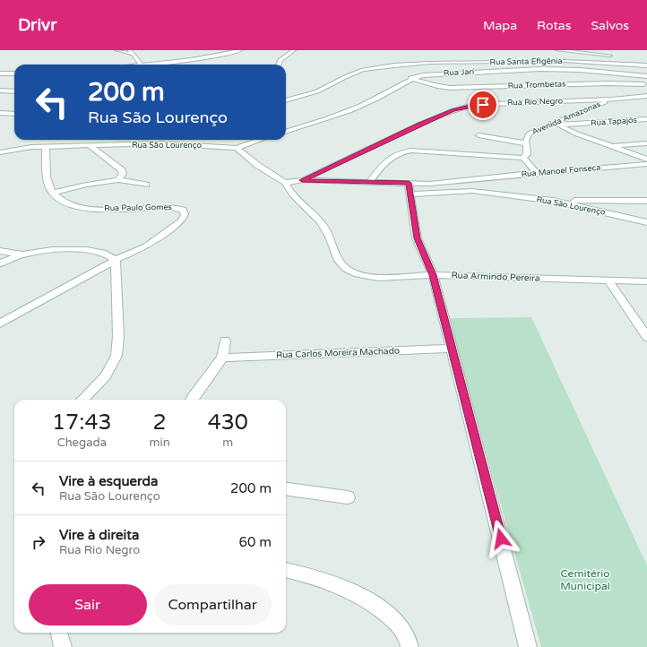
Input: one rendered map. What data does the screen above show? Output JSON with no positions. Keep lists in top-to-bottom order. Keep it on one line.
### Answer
{"streets":{"street":["Rua Santa Efigênia","Rua Jarí","Rua Trombetas","Rua Rio Negro","Avenida Amazonas","Rua Tapajós","Rua São Lourenço","Rua Manoel Fonseca","Rua Paulo Gomes","Rua Armindo Pereira","Rua Carlos Moreira Machado"]},"crossings":[["Rua Jarí","Rua Trombetas"],["Rua Trombetas","Avenida Amazonas"],["Rua Rio Negro","Avenida Amazonas"],["Avenida Amazonas","Rua Tapajós"]],"parks":["Cemitério Municipal"],"page":{"header":"Drivr","nav":["Mapa","Rotas","Salvos"],"turn":["200 m","Rua São Lourenço"],"eta":["17:43","Chegada","2","min","430","m"],"list":[{"name":"Vire à esquerda","note":"Rua São Lourenço","value":"200 m"},{"name":"Vire à direita","note":"Rua Rio Negro","value":"60 m"}],"buttons":["Sair","Compartilhar"]}}
